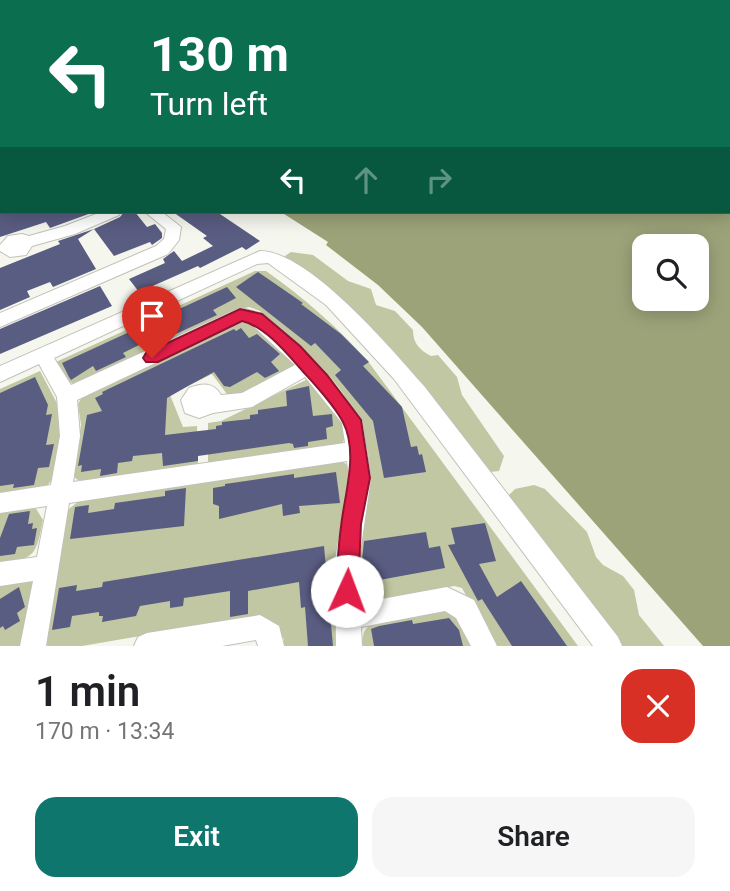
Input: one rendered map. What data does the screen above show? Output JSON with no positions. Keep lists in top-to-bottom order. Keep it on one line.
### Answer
{"page":{"turn":["130 m","Turn left"],"heading":["1 min","170 m · 13:34"],"buttons":["Exit","Share"]}}
